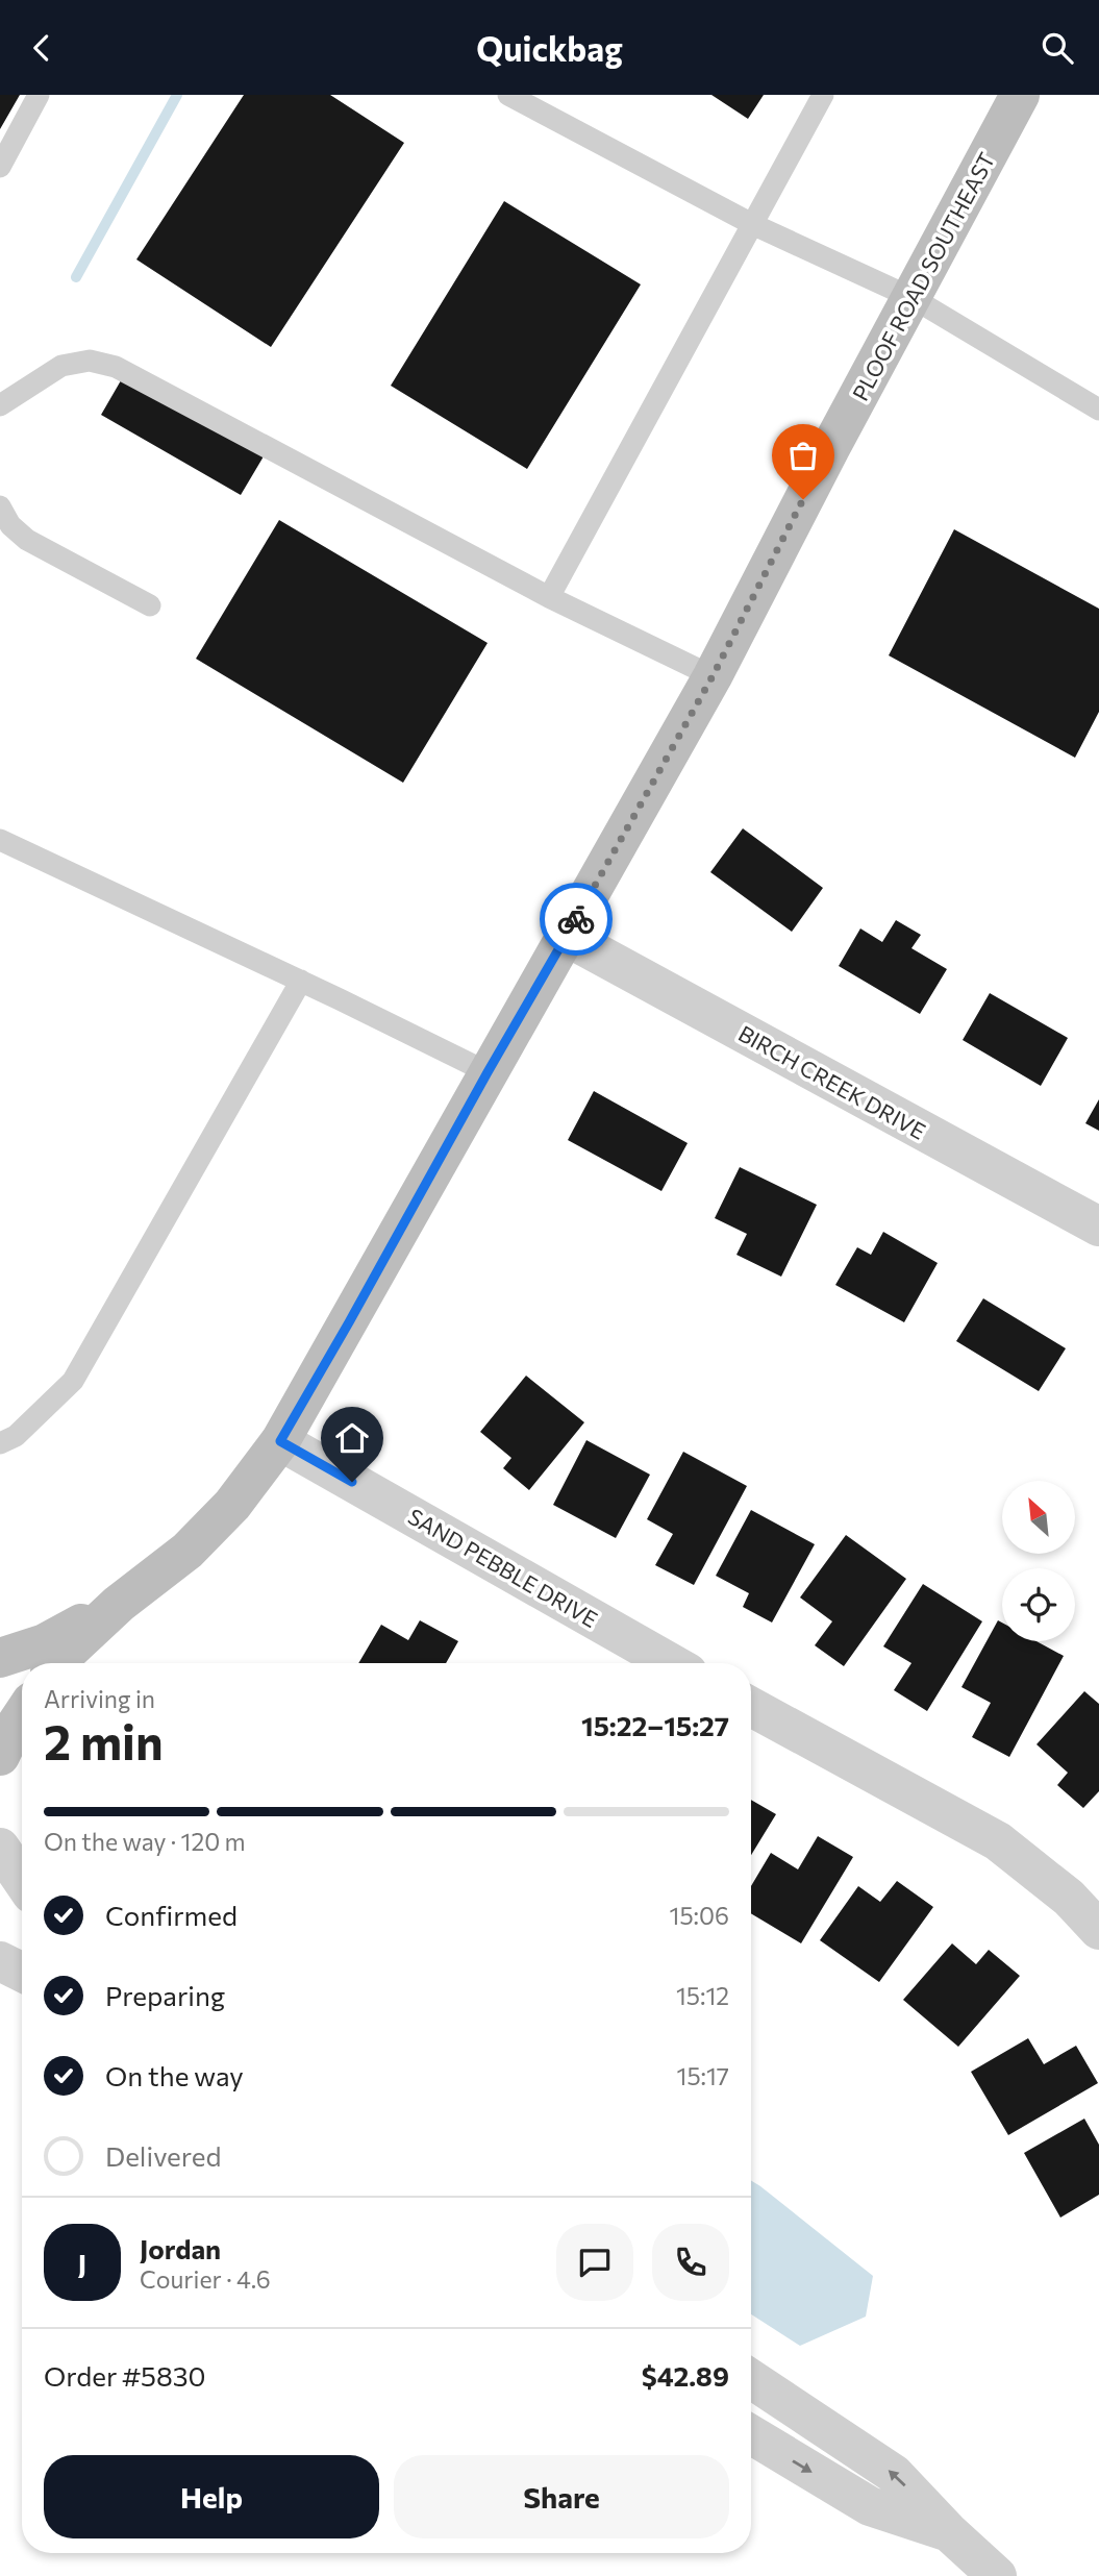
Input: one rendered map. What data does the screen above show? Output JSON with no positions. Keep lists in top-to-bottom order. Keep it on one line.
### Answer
{"streets":{"street":["PLOOF ROAD SOUTHEAST","BIRCH CREEK DRIVE","SAND PEBBLE DRIVE"]},"crossings":[["PLOOF ROAD SOUTHEAST","BIRCH CREEK DRIVE"],["PLOOF ROAD SOUTHEAST","SAND PEBBLE DRIVE"]],"north":"top left","page":{"header":"Quickbag","heading":["2 min","Arriving in","15:22–15:27"],"panel":["Jordan","Courier · 4.6","Order #5830","$42.89"],"bar":"On the way · 120 m","list":[["Confirmed","15:06"],["Preparing","15:12"],["On the way","15:17"],"Delivered"],"round":"J","buttons":["Help","Share"]}}
